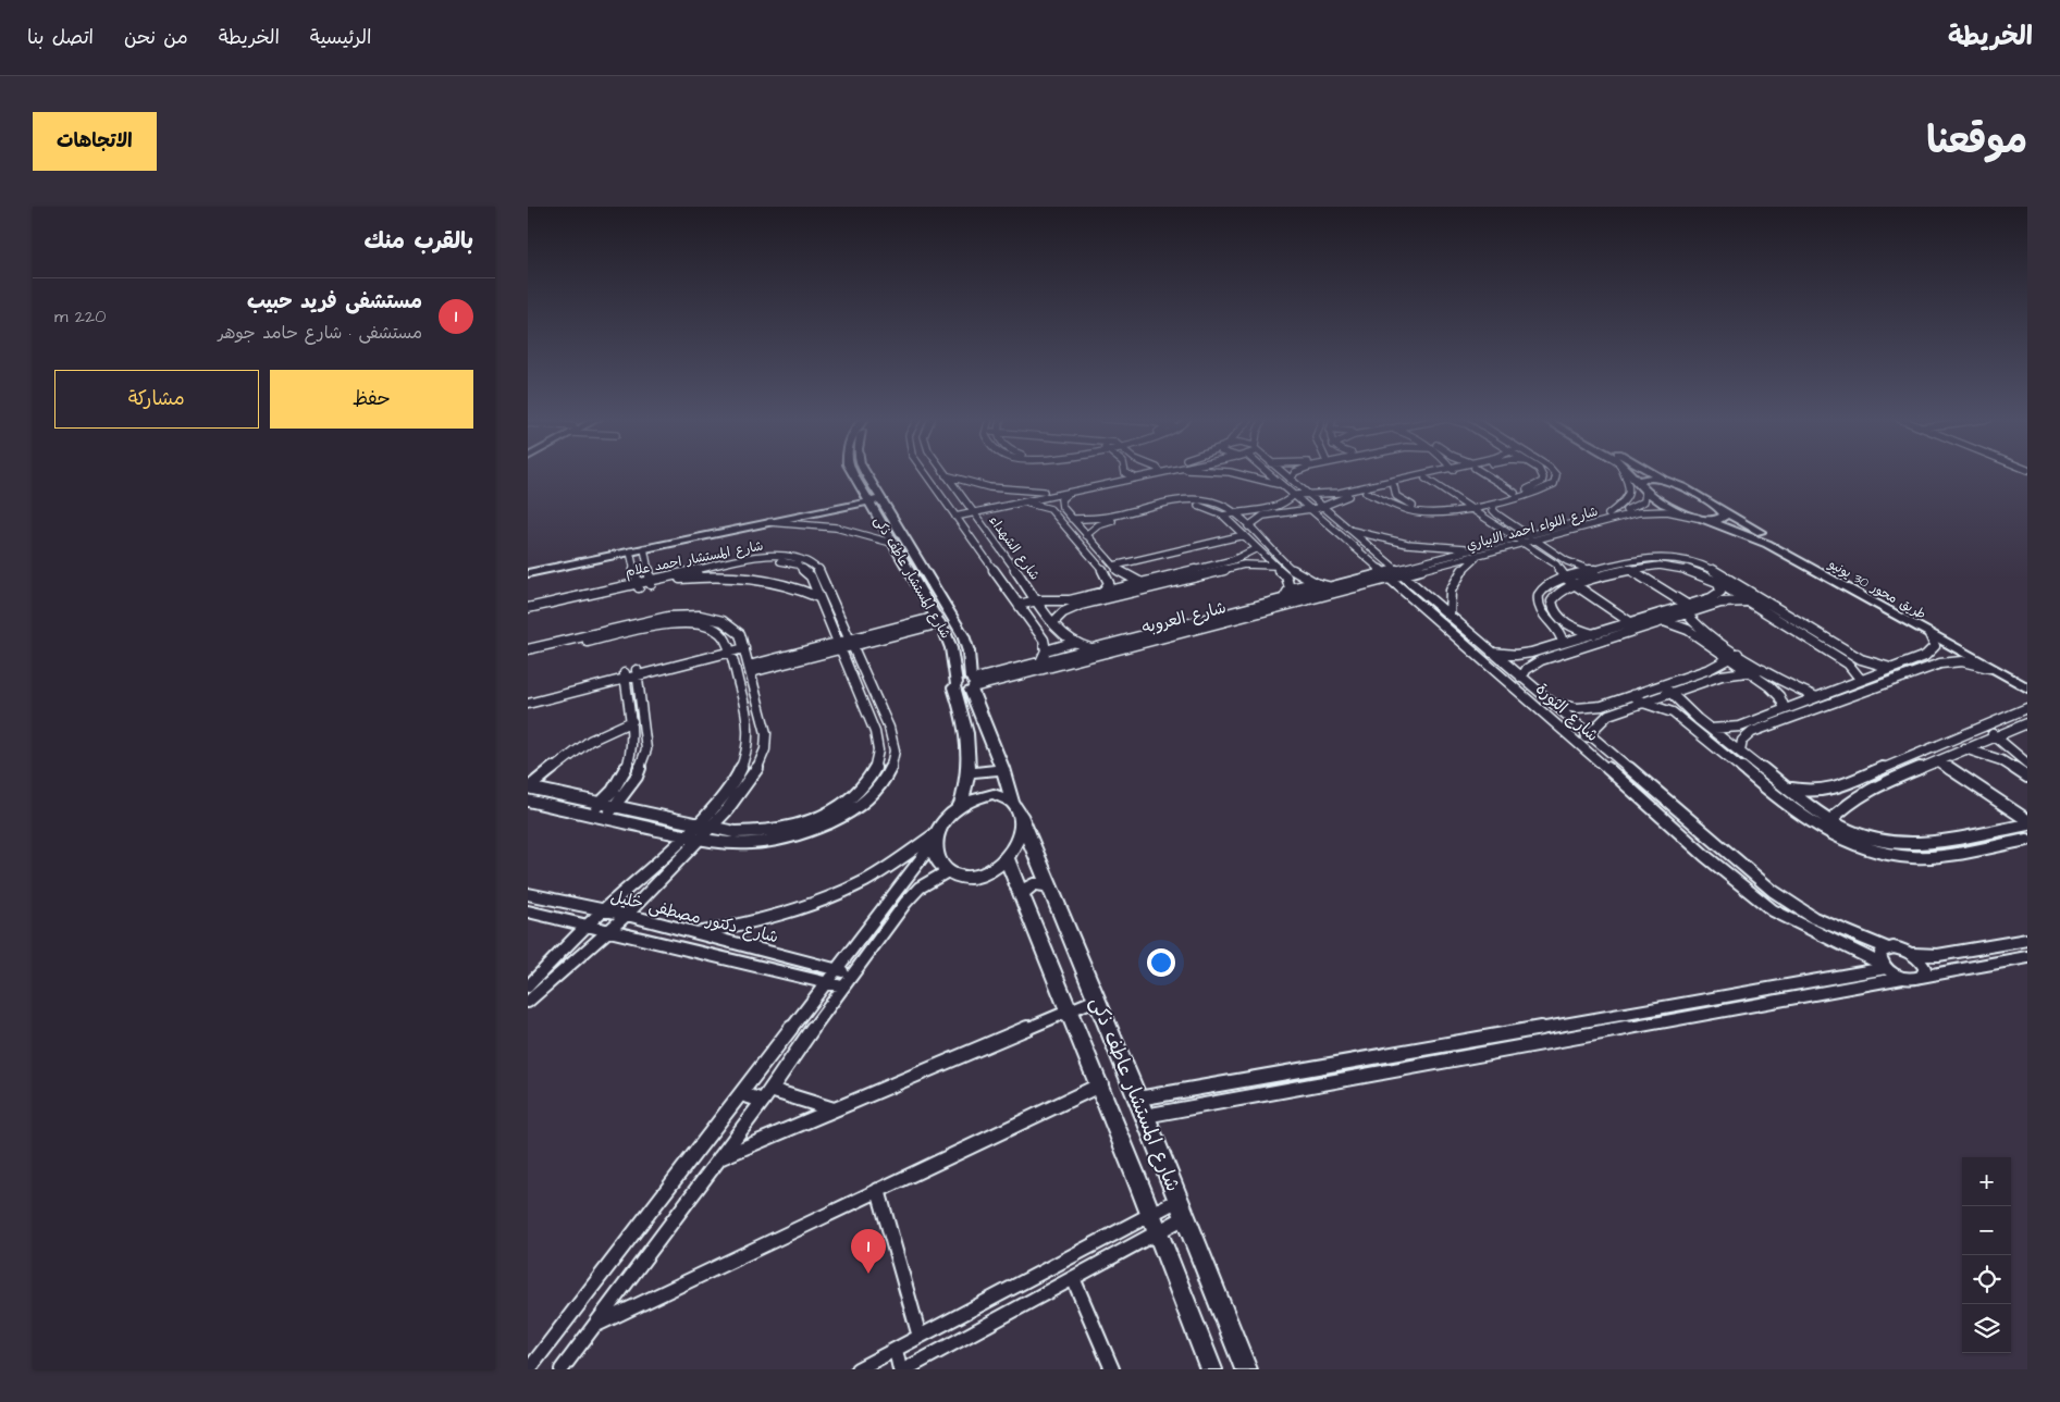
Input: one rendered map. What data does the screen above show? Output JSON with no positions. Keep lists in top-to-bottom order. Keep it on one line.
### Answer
{"streets":{"street":["شارع اللواء احمد الابياري","شارع الشهداء","شارع المستشار احمد علام","شارع المستشار عاطف ذكى","طريق محور 30 يونيو","شارع العروبه","شارع الثورة","شارع دكتور مصطفى خليل"]},"crossings":[["شارع اللواء احمد الابياري","طريق محور 30 يونيو"],["شارع اللواء احمد الابياري","شارع العروبه"],["شارع اللواء احمد الابياري","شارع الثورة"],["شارع المستشار عاطف ذكى","شارع العروبه"],["شارع العروبه","شارع الثورة"]],"page":{"header":"الخريطة","nav":["الرئيسية","الخريطة","من نحن","اتصل بنا"],"title":"موقعنا","buttons":["الاتجاهات",["حفظ","مشاركة"]],"heading":"بالقرب منك","list":[{"mark":"1","name":"مستشفى فريد حبيب","note":"مستشفى · شارع حامد جوهر","value":"220 m"}],"map_buttons":["+","−"],"pins":"1"}}
